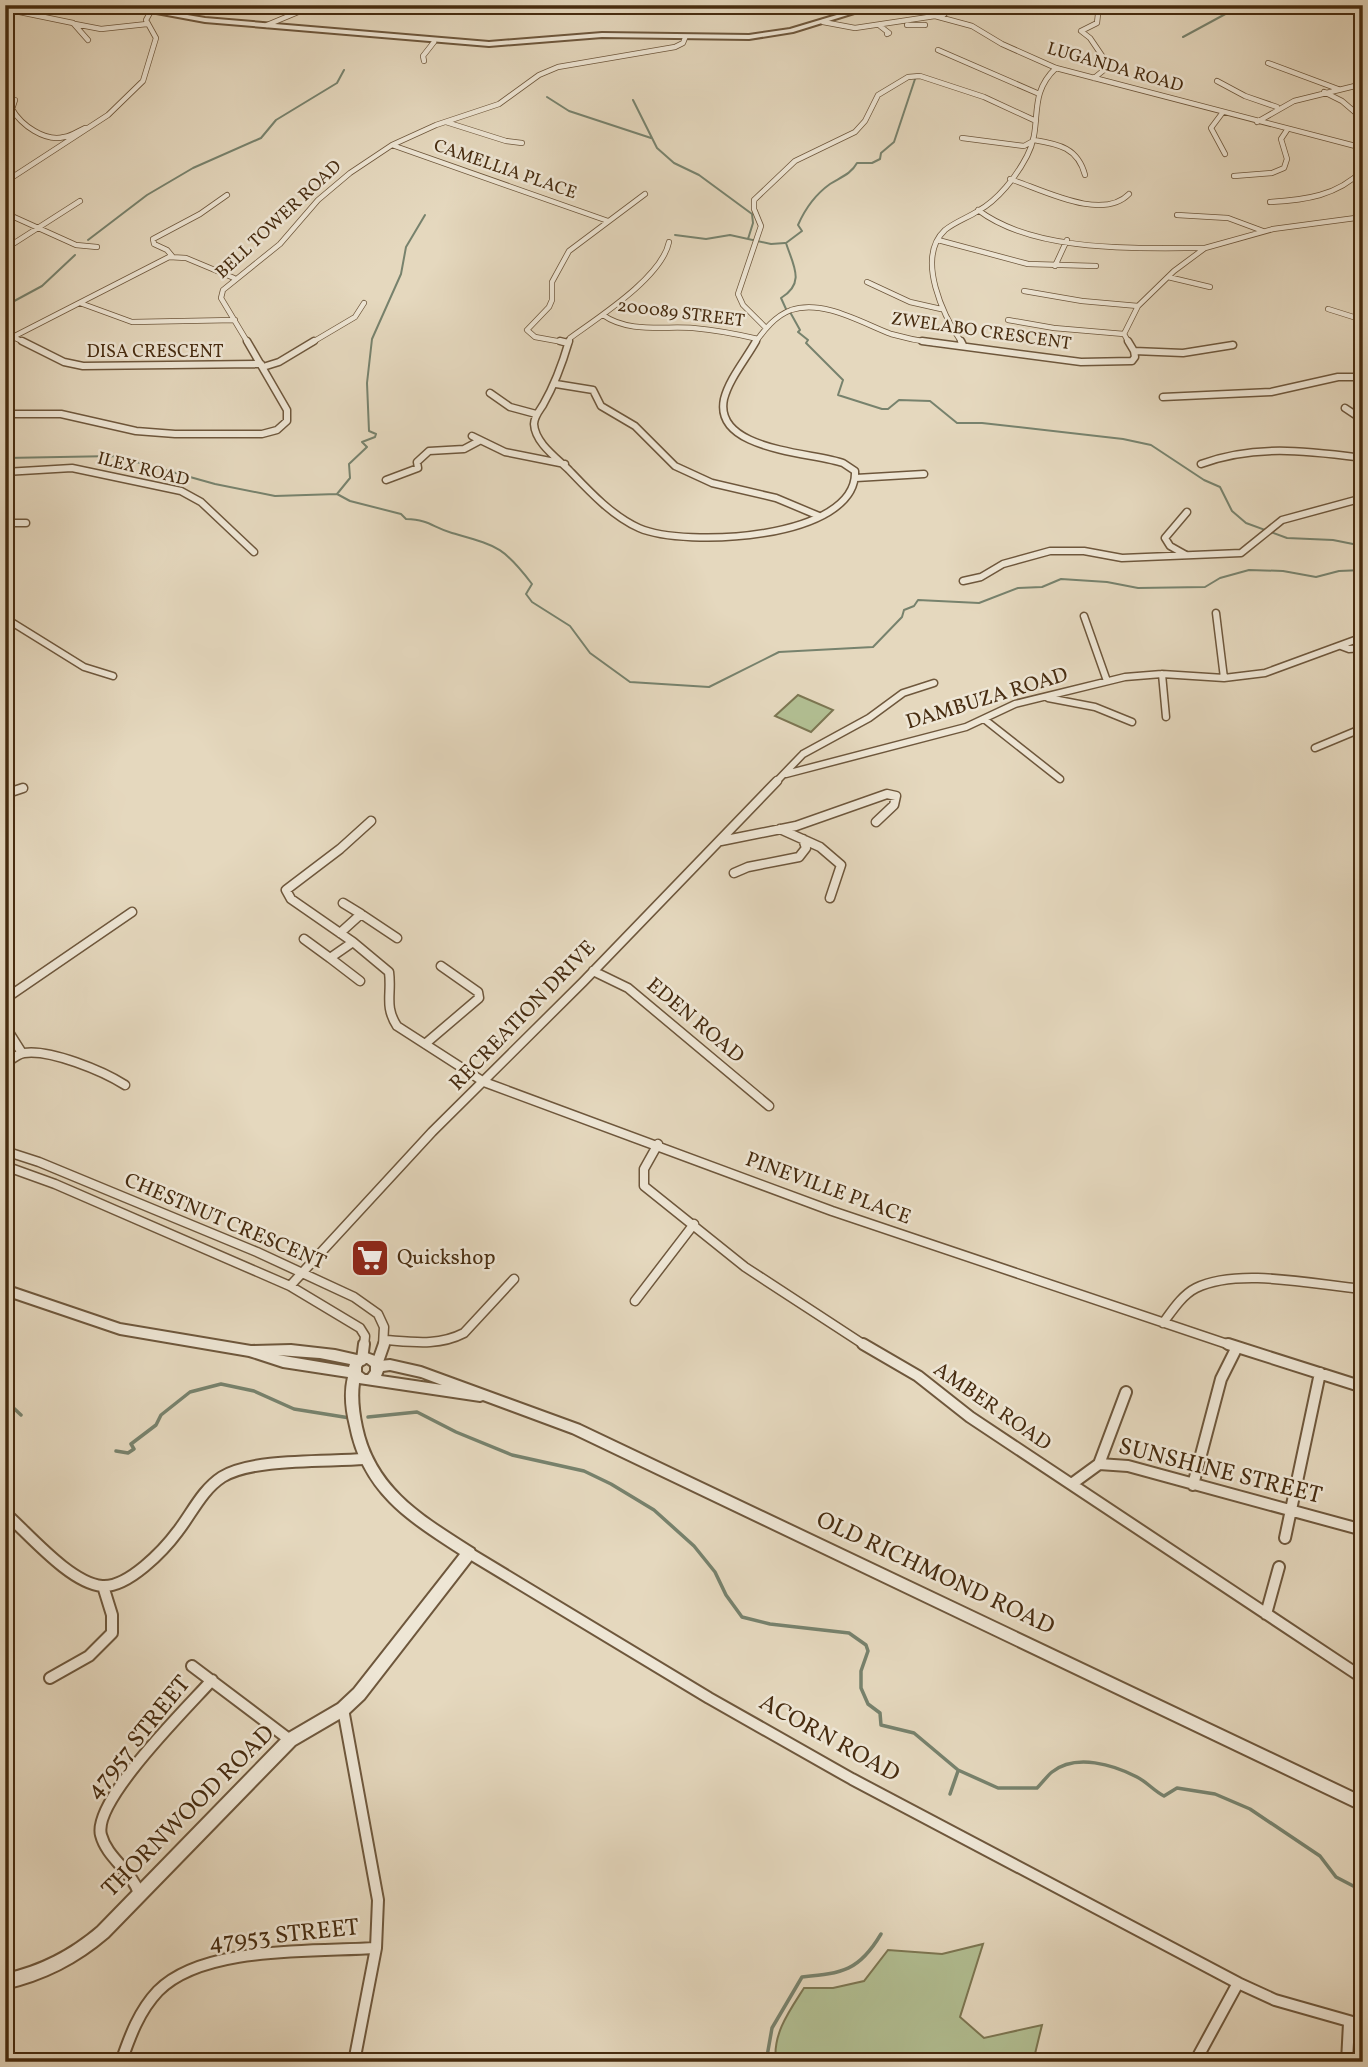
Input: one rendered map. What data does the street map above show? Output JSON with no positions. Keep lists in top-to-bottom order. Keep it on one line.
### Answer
{"streets":{"street":["LUGANDA ROAD","CAMELLIA PLACE","BELL TOWER ROAD","200089 STREET","ZWELABO CRESCENT","DISA CRESCENT","ILEX ROAD","DAMBUZA ROAD","RECREATION DRIVE","EDEN ROAD","PINEVILLE PLACE","CHESTNUT CRESCENT","AMBER ROAD","SUNSHINE STREET","OLD RICHMOND ROAD","47957 STREET","ACORN ROAD","THORNWOOD ROAD","47953 STREET"]},"crossings":[["CAMELLIA PLACE","BELL TOWER ROAD"],["BELL TOWER ROAD","DISA CRESCENT"],["200089 STREET","ZWELABO CRESCENT"],["DAMBUZA ROAD","RECREATION DRIVE"],["RECREATION DRIVE","EDEN ROAD"],["RECREATION DRIVE","PINEVILLE PLACE"],["RECREATION DRIVE","CHESTNUT CRESCENT"],["PINEVILLE PLACE","AMBER ROAD"],["CHESTNUT CRESCENT","OLD RICHMOND ROAD"],["CHESTNUT CRESCENT","ACORN ROAD"],["AMBER ROAD","SUNSHINE STREET"],["OLD RICHMOND ROAD","ACORN ROAD"],["47957 STREET","THORNWOOD ROAD"],["ACORN ROAD","THORNWOOD ROAD"]],"places":{"supermarket":["Quickshop"]}}
